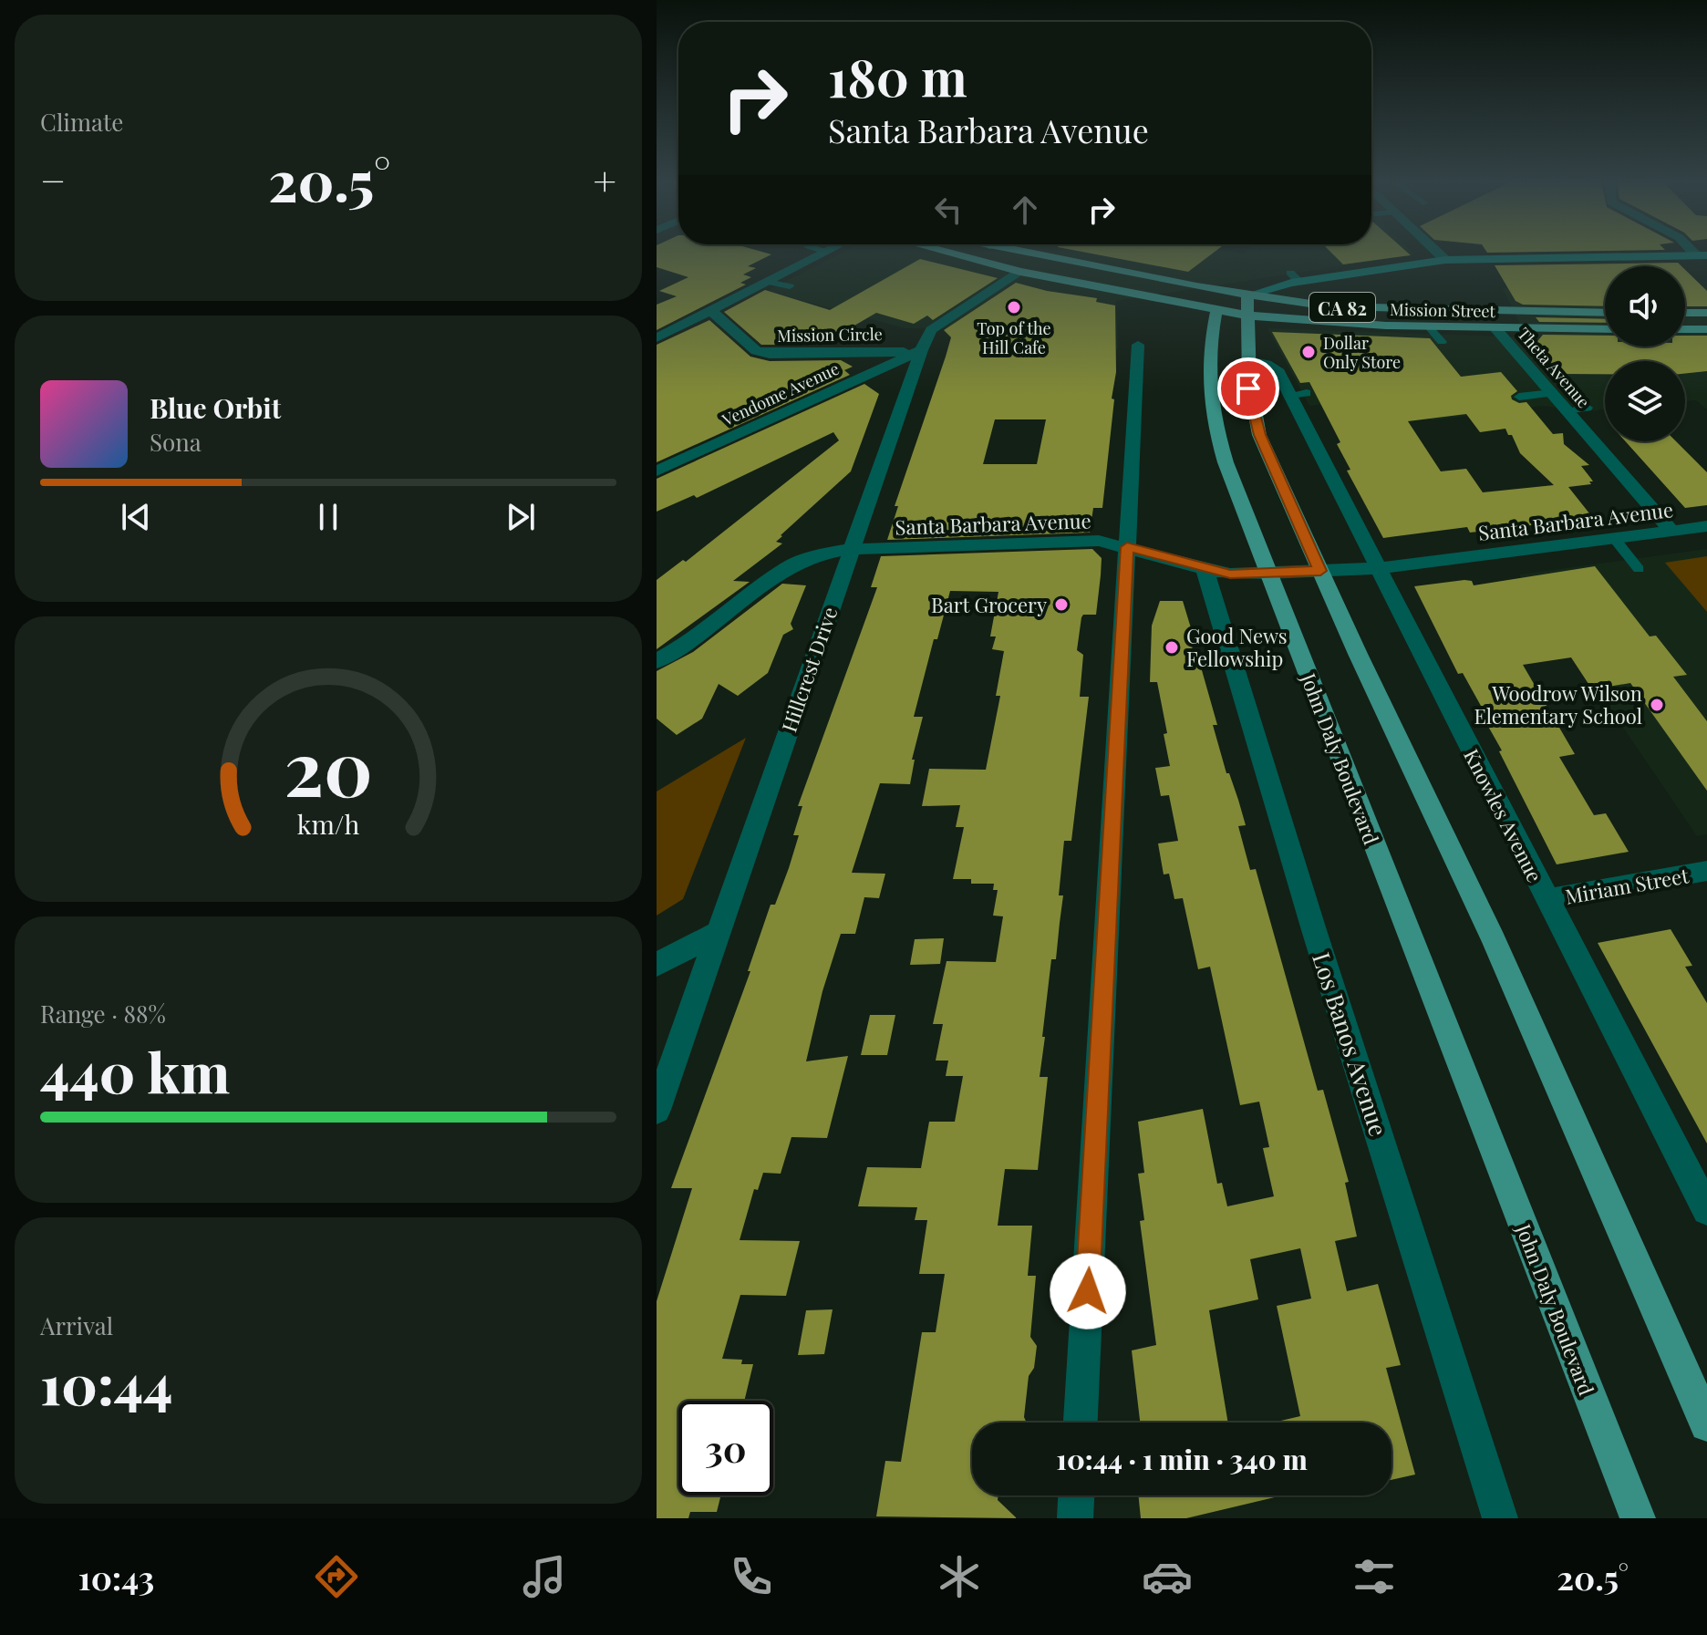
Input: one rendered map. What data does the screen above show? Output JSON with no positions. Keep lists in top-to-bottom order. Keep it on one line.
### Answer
{"streets":{"main road":["CA 82","Mission Street","John Daly Boulevard"],"street":["Mission Circle","Theta Avenue","Vendome Avenue","Santa Barbara Avenue","Hillcrest Drive","Knowles Avenue","Miriam Street","Los Banos Avenue"]},"crossings":[["Mission Street","Theta Avenue"],["Mission Street","Hillcrest Drive"],["Mission Street","John Daly Boulevard"],["Mission Circle","Vendome Avenue"],["Mission Circle","Hillcrest Drive"],["Theta Avenue","Santa Barbara Avenue"],["Vendome Avenue","Hillcrest Drive"],["Santa Barbara Avenue","Hillcrest Drive"],["Santa Barbara Avenue","John Daly Boulevard"],["Santa Barbara Avenue","Knowles Avenue"],["Santa Barbara Avenue","Los Banos Avenue"],["Knowles Avenue","Miriam Street"]],"places":["Top of the Hill Cafe","Dollar Only Store","Bart Grocery","Good News Fellowship","Woodrow Wilson Elementary School"],"page":{"tile":["Climate",["Range · 88%","440 km"],["Arrival","10:44"]],"turn":["180 m","Santa Barbara Avenue"],"heat":["−","20.5°","+"],"song":["Blue Orbit","Sona"],"limit":"30","trip":"10:44 · 1 min · 340 m","tabs":["10:43","20.5°"],"gauge":["20","km/h"]}}
